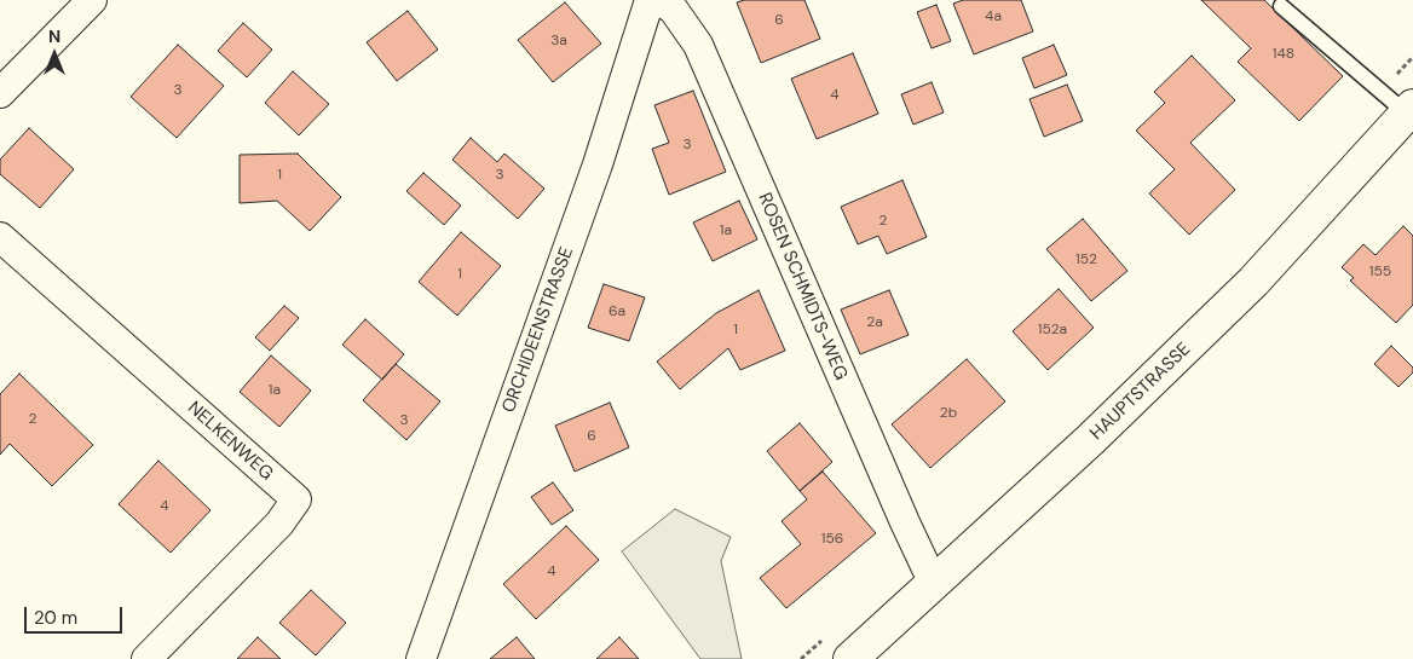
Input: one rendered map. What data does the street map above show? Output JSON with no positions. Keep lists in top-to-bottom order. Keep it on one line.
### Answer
{"streets":{"main road":["HAUPTSTRASSE"],"street":["ROSEN SCHMIDTS-WEG","ORCHIDEENSTRASSE","NELKENWEG"]},"crossings":[["ROSEN SCHMIDTS-WEG","HAUPTSTRASSE"]],"house_numbers":["4a","6","3a","148","3","4","3","1","3","2","1a","152","155","1","6a","2a","1","152a","1a","2b","2","3","6","4","156","4"],"scale_bar":"20 m","north":"top"}
